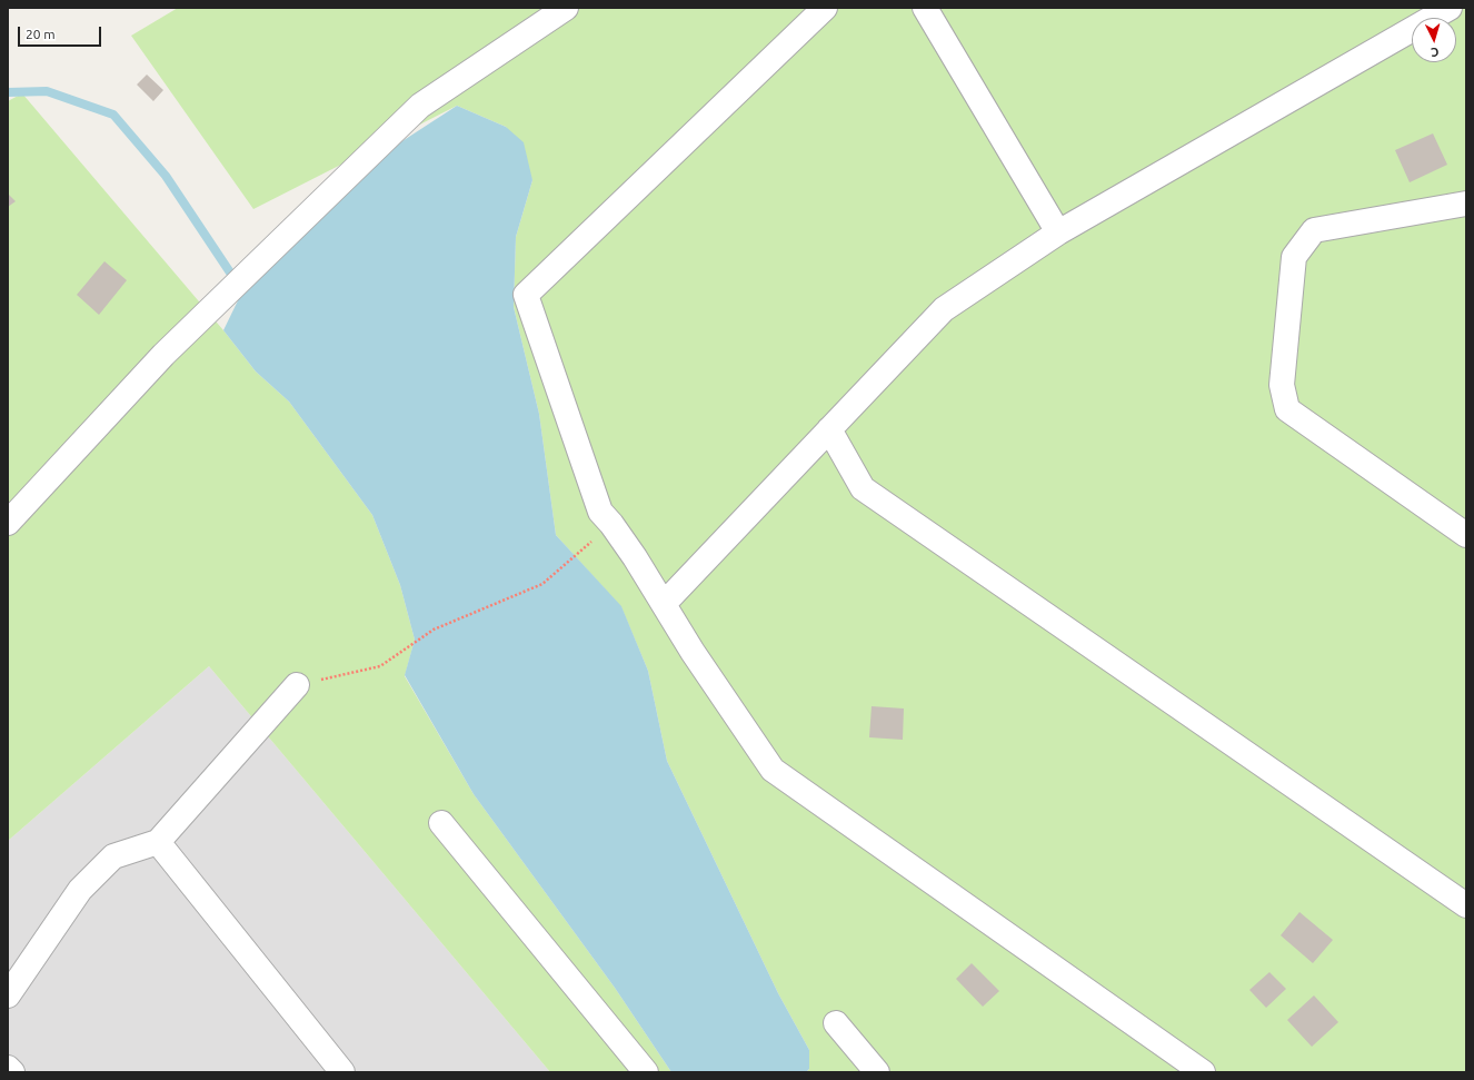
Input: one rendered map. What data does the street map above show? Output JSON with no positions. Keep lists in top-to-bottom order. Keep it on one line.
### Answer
{"scale_bar":"20 m","north":"bottom"}
